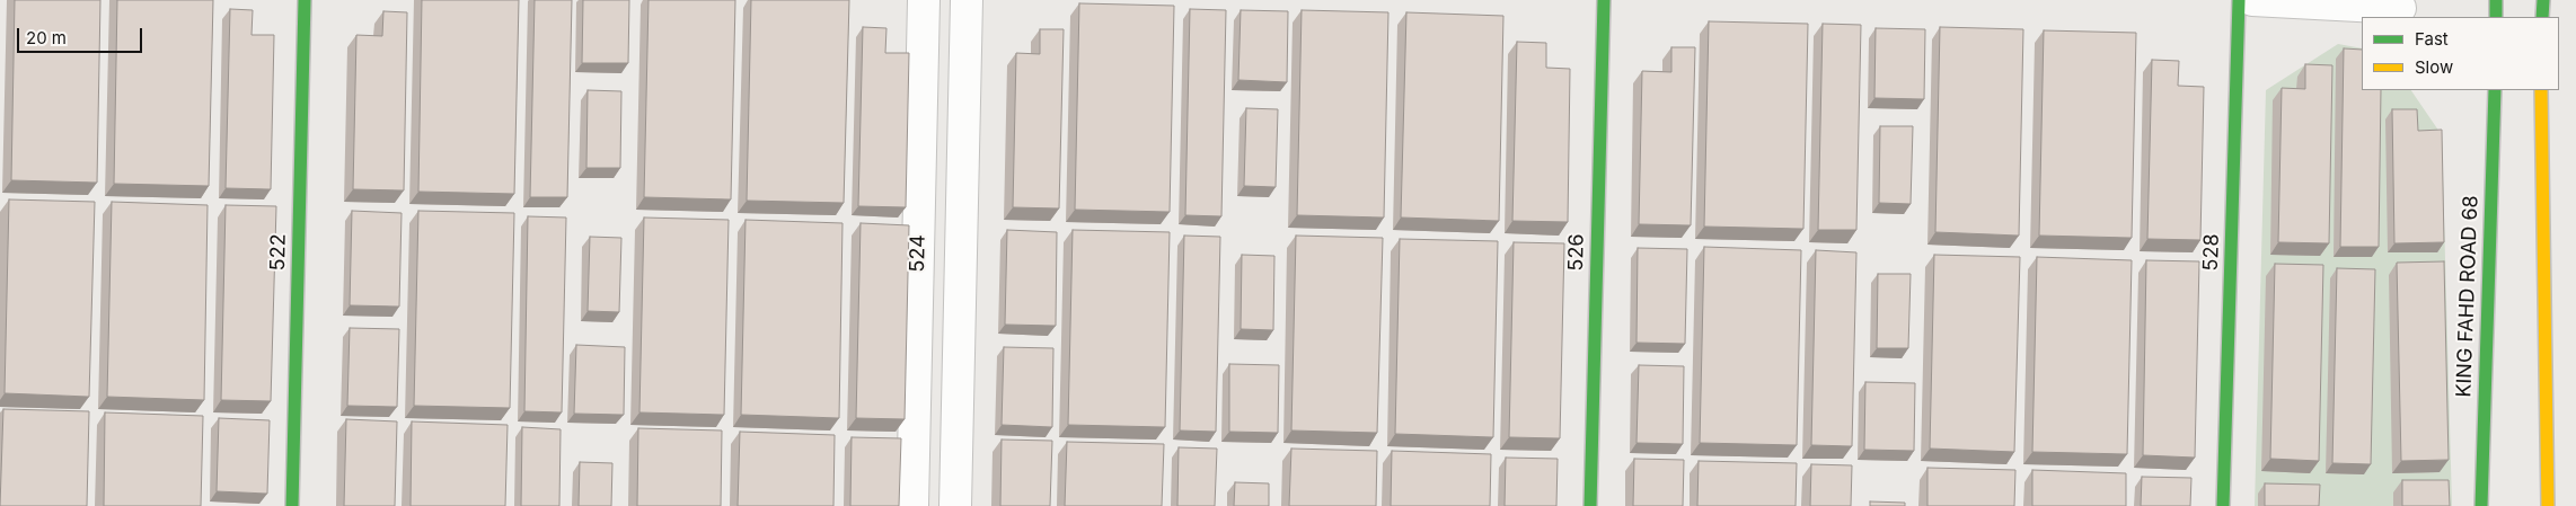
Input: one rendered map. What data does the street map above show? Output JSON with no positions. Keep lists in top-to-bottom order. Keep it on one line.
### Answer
{"streets":{"street":["522","526","528","524","KING FAHD ROAD 68"]},"legend":["Fast","Slow"],"scale_bar":"20 m"}
